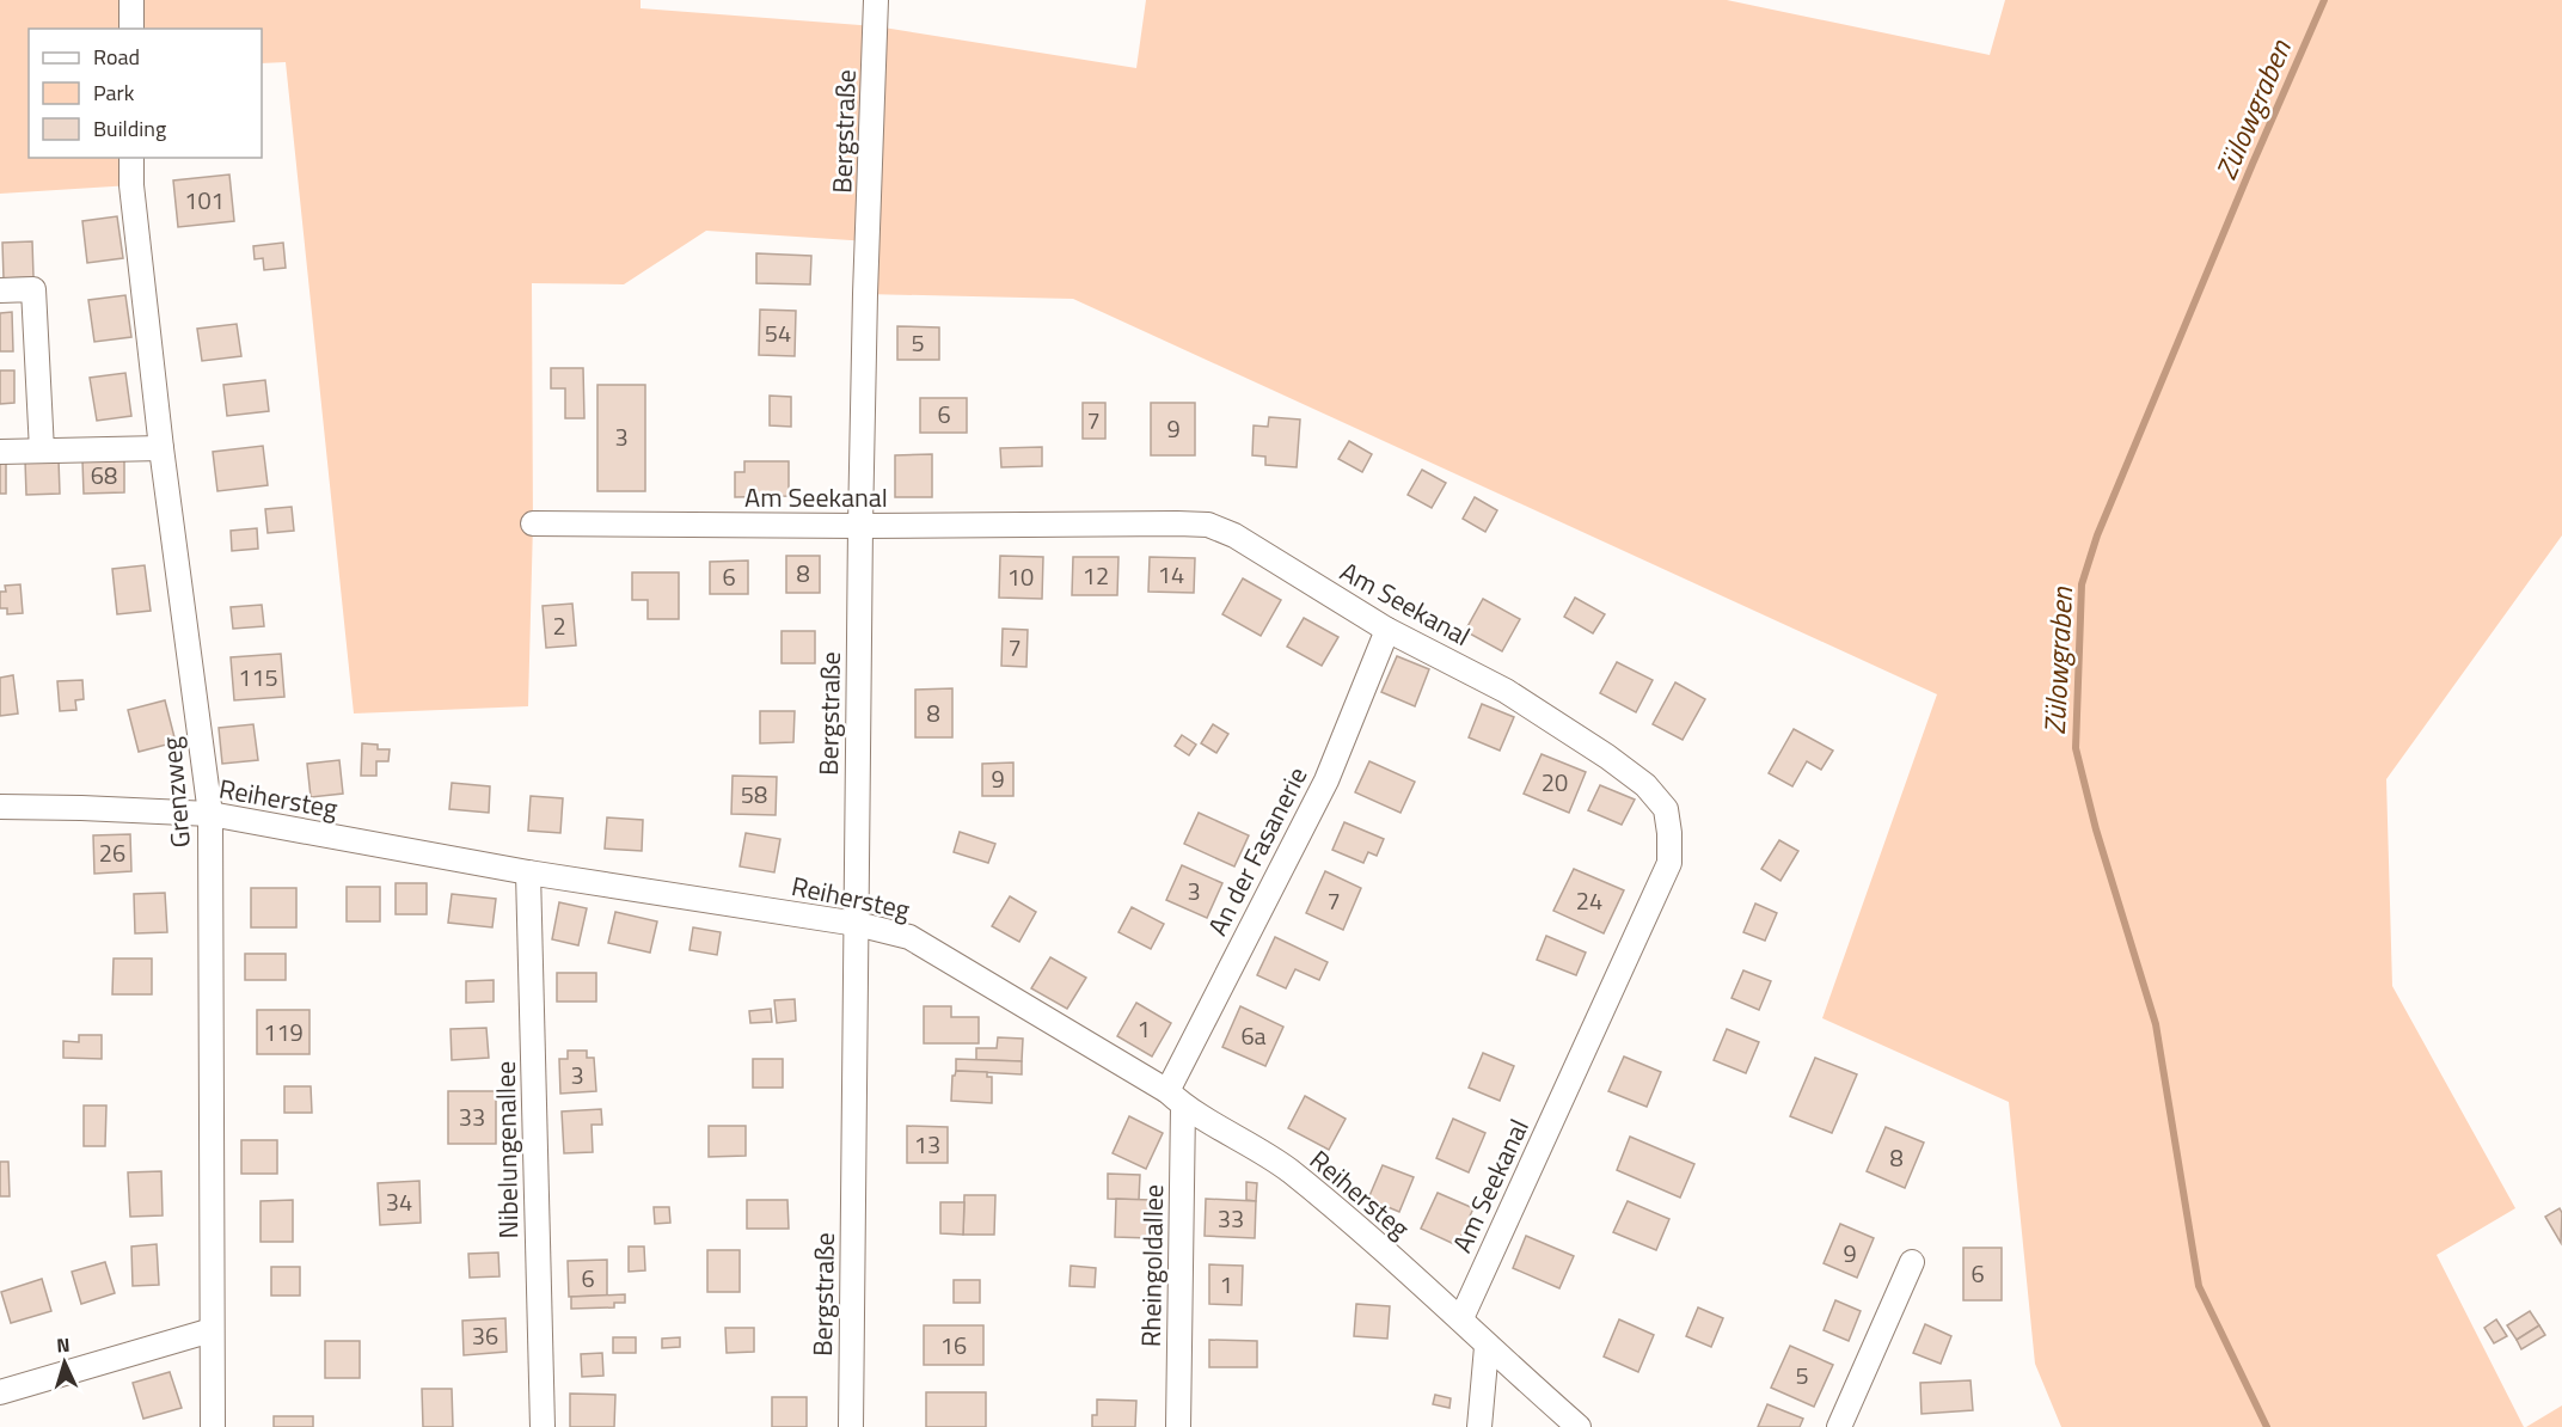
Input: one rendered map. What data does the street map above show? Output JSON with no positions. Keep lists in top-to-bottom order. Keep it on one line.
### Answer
{"streets":{"street":["Bergstraße","Am Seekanal","Grenzweg","Reihersteg","An der Fasanerie","Nibelungenallee","Rheingoldallee"]},"crossings":[["Bergstraße","Am Seekanal"],["Bergstraße","Reihersteg"],["Am Seekanal","Reihersteg"],["Am Seekanal","An der Fasanerie"],["Grenzweg","Reihersteg"],["Reihersteg","An der Fasanerie"],["Reihersteg","Nibelungenallee"],["Reihersteg","Rheingoldallee"],["An der Fasanerie","Rheingoldallee"]],"water":["Zülowgraben"],"house_numbers":["101","54","5","6","7","9","3","68","8","14","12","6","10","2","7","115","8","9","20","58","26","3","7","24","1","119","6a","3","33","13","8","34","33","9","6","6","1","36","16","5"],"legend":["Road","Park","Building"],"north":"top"}
